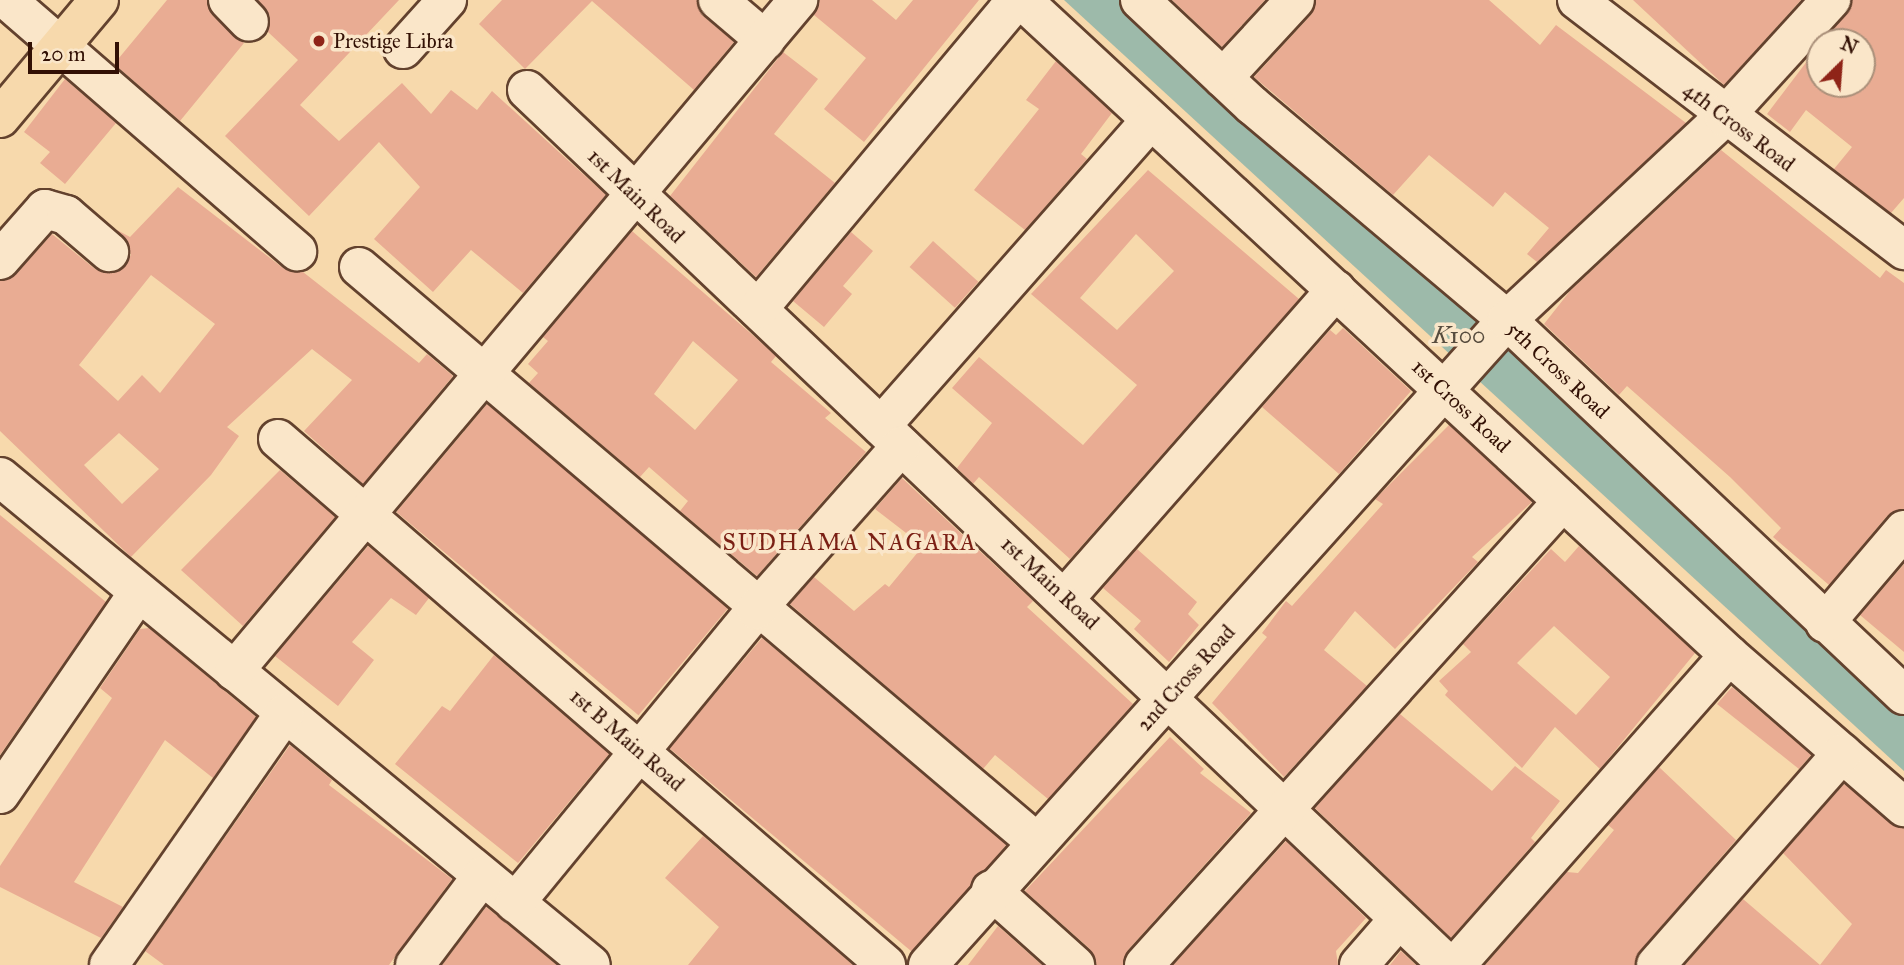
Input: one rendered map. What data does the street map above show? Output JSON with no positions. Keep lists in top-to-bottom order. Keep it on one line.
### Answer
{"streets":{"street":["4th Cross Road","1st Main Road","5th Cross Road","1st Cross Road","2nd Cross Road","1st B Main Road"]},"crossings":[["4th Cross Road","2nd Cross Road"],["1st Main Road","2nd Cross Road"],["5th Cross Road","2nd Cross Road"],["1st Cross Road","2nd Cross Road"]],"districts":["SUDHAMA NAGARA"],"water":["K100"],"places":["Prestige Libra"],"scale_bar":"20 m","north":"top right"}
